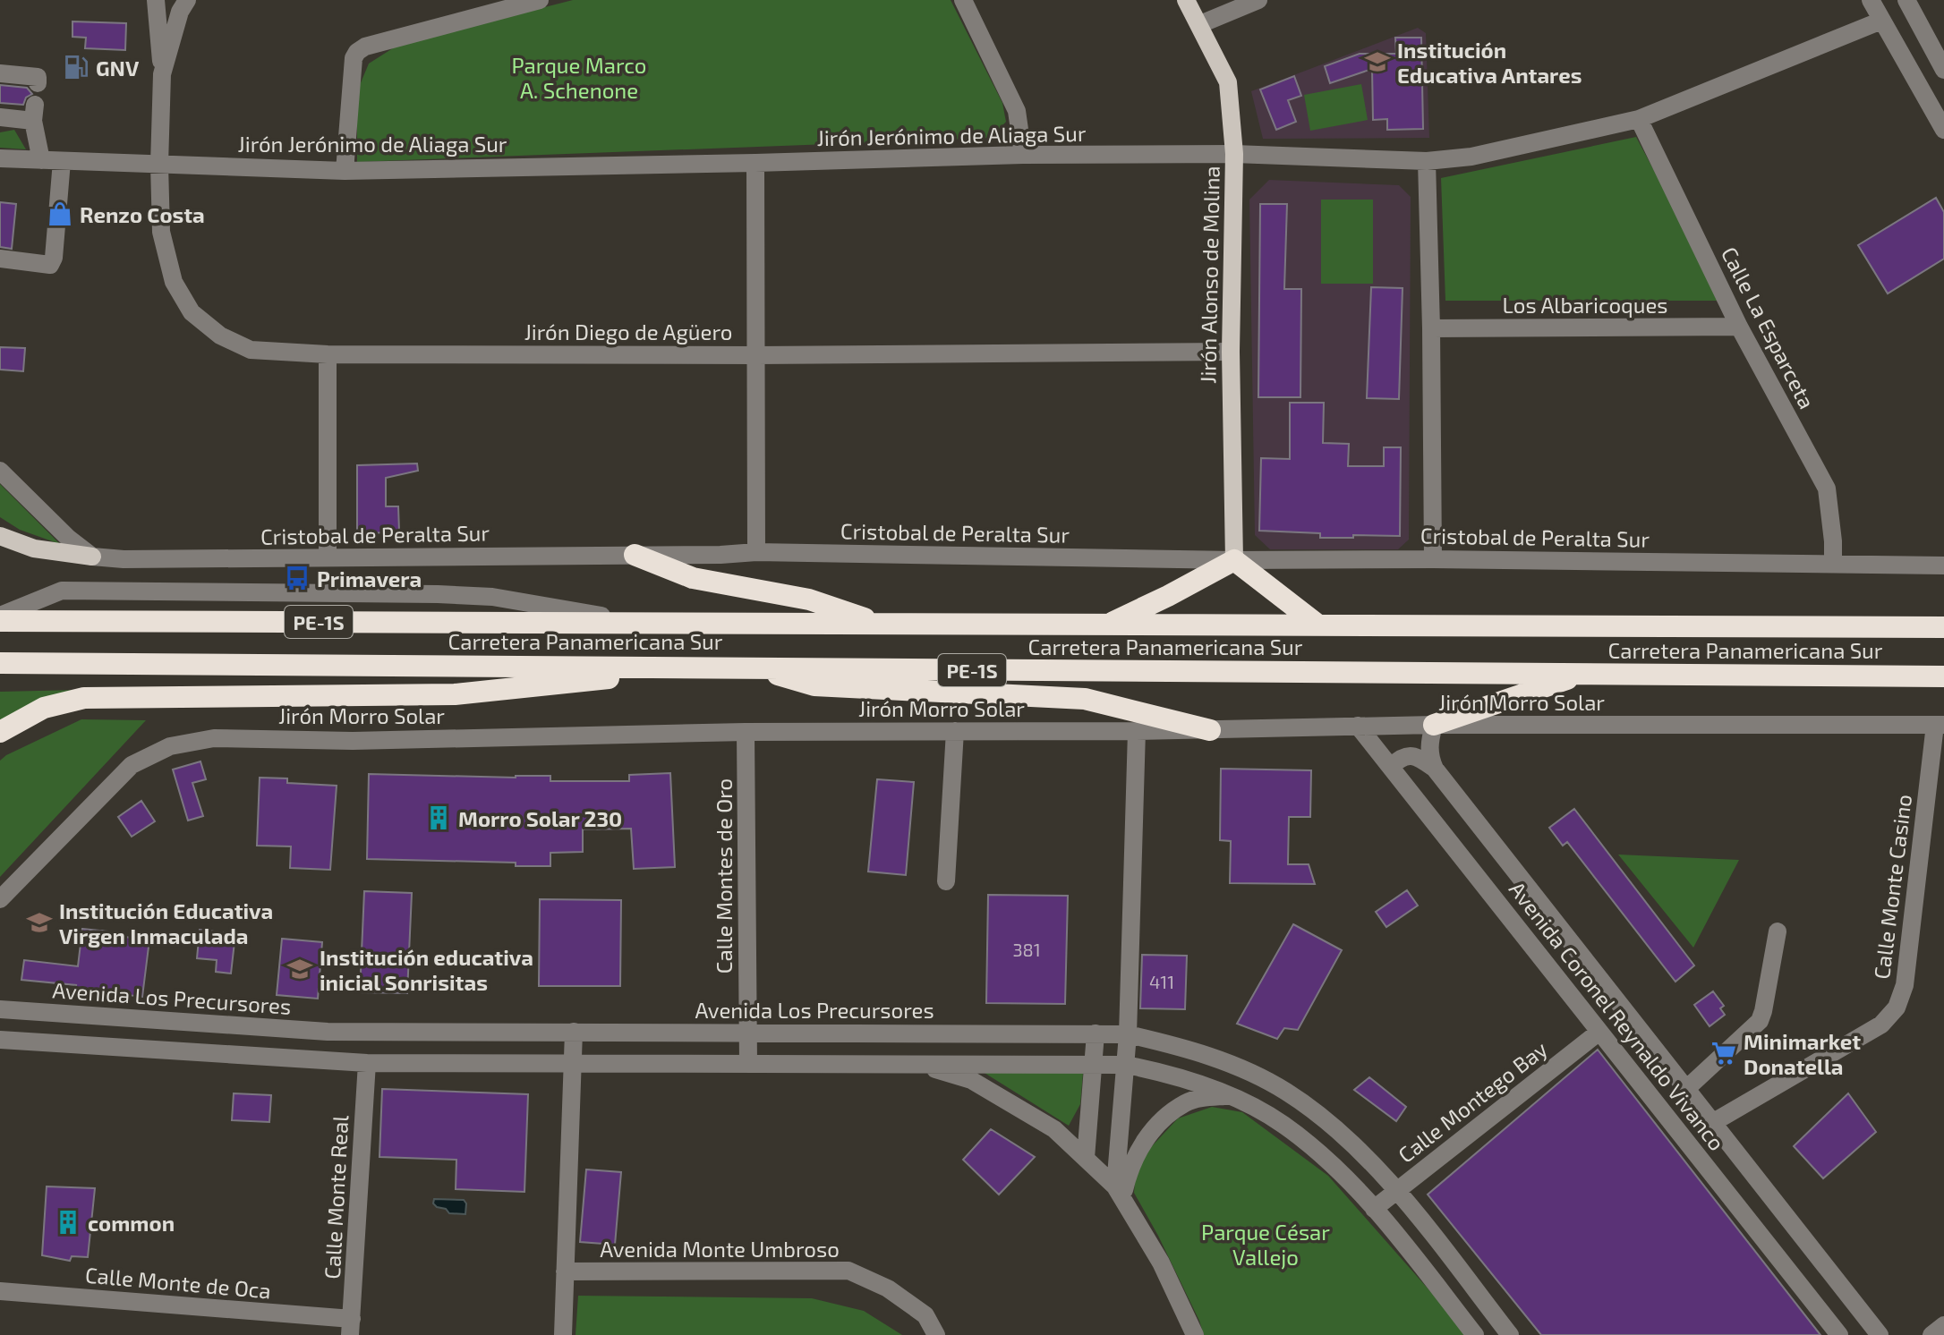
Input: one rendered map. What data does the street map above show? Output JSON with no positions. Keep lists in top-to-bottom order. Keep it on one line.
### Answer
{"streets":{"highway":["PE-1S","Carretera Panamericana Sur"],"main road":["Jirón Alonso de Molina"],"street":["Jirón Jerónimo de Aliaga Sur","Los Albaricoques","Calle La Esparceta","Jirón Diego de Agüero","Cristobal de Peralta Sur","Jirón Morro Solar","Calle Montes de Oro","Calle Monte Casino","Avenida Los Precursores","Avenida Coronel Reynaldo Vivanco","Calle Montego Bay","Calle Monte Real","Avenida Monte Umbroso","Calle Monte de Oca"]},"crossings":[["Jirón Jerónimo de Aliaga Sur","Jirón Alonso de Molina"],["Jirón Jerónimo de Aliaga Sur","Calle La Esparceta"],["Jirón Jerónimo de Aliaga Sur","Jirón Diego de Agüero"],["Jirón Alonso de Molina","Jirón Diego de Agüero"],["Jirón Alonso de Molina","Cristobal de Peralta Sur"],["Los Albaricoques","Calle La Esparceta"],["Calle La Esparceta","Cristobal de Peralta Sur"],["Jirón Morro Solar","Calle Montes de Oro"],["Jirón Morro Solar","Calle Monte Casino"],["Jirón Morro Solar","Avenida Coronel Reynaldo Vivanco"],["Calle Montes de Oro","Avenida Los Precursores"],["Calle Monte Casino","Avenida Coronel Reynaldo Vivanco"],["Avenida Los Precursores","Calle Montego Bay"],["Avenida Coronel Reynaldo Vivanco","Calle Montego Bay"],["Calle Monte Real","Calle Monte de Oca"]],"parks":["Parque Marco A. Schenone","Parque César Vallejo"],"places":{"school or university":["Institución Educativa Antares","Institución Educativa Virgen Inmaculada","Institución educativa inicial Sonrisitas"],"fuel station":["GNV"],"shop":["Renzo Costa"],"bus stop":["Primavera"],"building":["Morro Solar 230","common"],"supermarket":["Minimarket Donatella"]},"house_numbers":["381","411"]}
